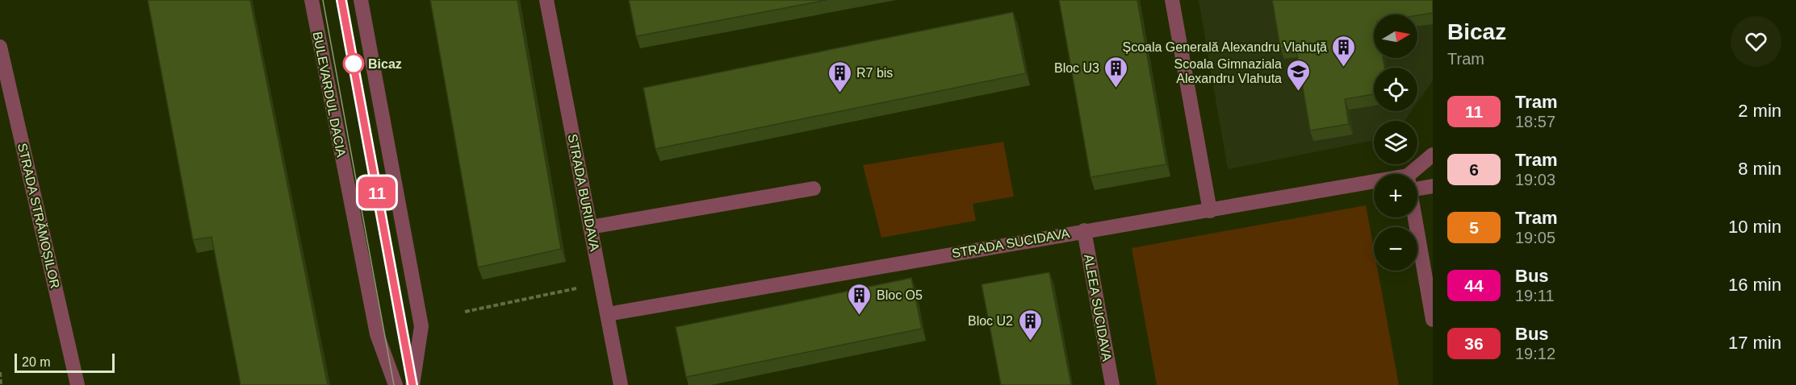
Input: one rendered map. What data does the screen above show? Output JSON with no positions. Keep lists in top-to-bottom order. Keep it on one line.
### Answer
{"streets":{"street":["BULEVARDUL DACIA","STRADA BURIDAVA","STRADA STRĂMOȘILOR","STRADA SUCIDAVA","ALEEA SUCIDAVA"]},"crossings":[["STRADA BURIDAVA","STRADA SUCIDAVA"],["STRADA SUCIDAVA","ALEEA SUCIDAVA"]],"places":{"other":["Bicaz"],"building":["Școala Generală Alexandru Vlahuță","Bloc U3","R7 bis","Bloc O5","Bloc U2"],"school or university":["Scoala Gimnaziala Alexandru Vlahuta"]},"lines":["tram line 11"],"scale_bar":"20 m","north":"right","page":{"on_map":"11","heading":["Bicaz","Tram"],"map_buttons":["+","−"],"list":[{"mark":"11","name":"Tram","note":"18:57","value":"2 min"},{"mark":"6","name":"Tram","note":"19:03","value":"8 min"},{"mark":"5","name":"Tram","note":"19:05","value":"10 min"},{"mark":"44","name":"Bus","note":"19:11","value":"16 min"},{"mark":"36","name":"Bus","note":"19:12","value":"17 min"}],"scale":"20 m"}}
